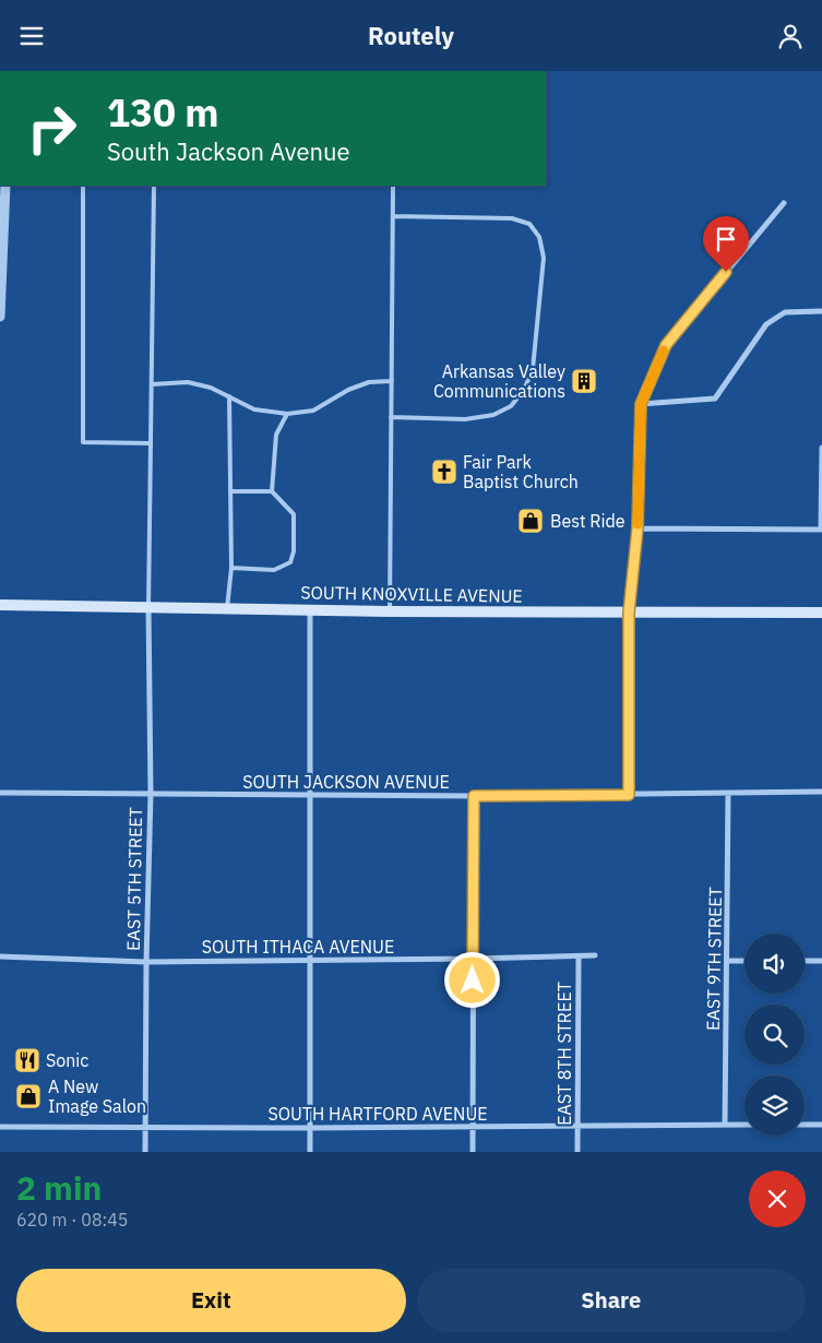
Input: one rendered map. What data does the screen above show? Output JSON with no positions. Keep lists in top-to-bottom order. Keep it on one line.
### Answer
{"streets":{"main road":["SOUTH KNOXVILLE AVENUE"],"street":["SOUTH JACKSON AVENUE","EAST 5TH STREET","SOUTH ITHACA AVENUE","EAST 9TH STREET","EAST 8TH STREET","SOUTH HARTFORD AVENUE"]},"crossings":[["SOUTH KNOXVILLE AVENUE","EAST 5TH STREET"],["SOUTH JACKSON AVENUE","EAST 5TH STREET"],["SOUTH JACKSON AVENUE","EAST 9TH STREET"],["EAST 5TH STREET","SOUTH ITHACA AVENUE"],["EAST 5TH STREET","SOUTH HARTFORD AVENUE"],["SOUTH ITHACA AVENUE","EAST 8TH STREET"],["EAST 9TH STREET","SOUTH HARTFORD AVENUE"],["EAST 8TH STREET","SOUTH HARTFORD AVENUE"]],"places":{"building":["Arkansas Valley Communications"],"church":["Fair Park Baptist Church"],"shop":["Best Ride","A New Image Salon"],"restaurant":["Sonic"]},"page":{"header":"Routely","turn":["130 m","South Jackson Avenue"],"heading":["2 min","620 m · 08:45"],"buttons":["Exit","Share"]}}
